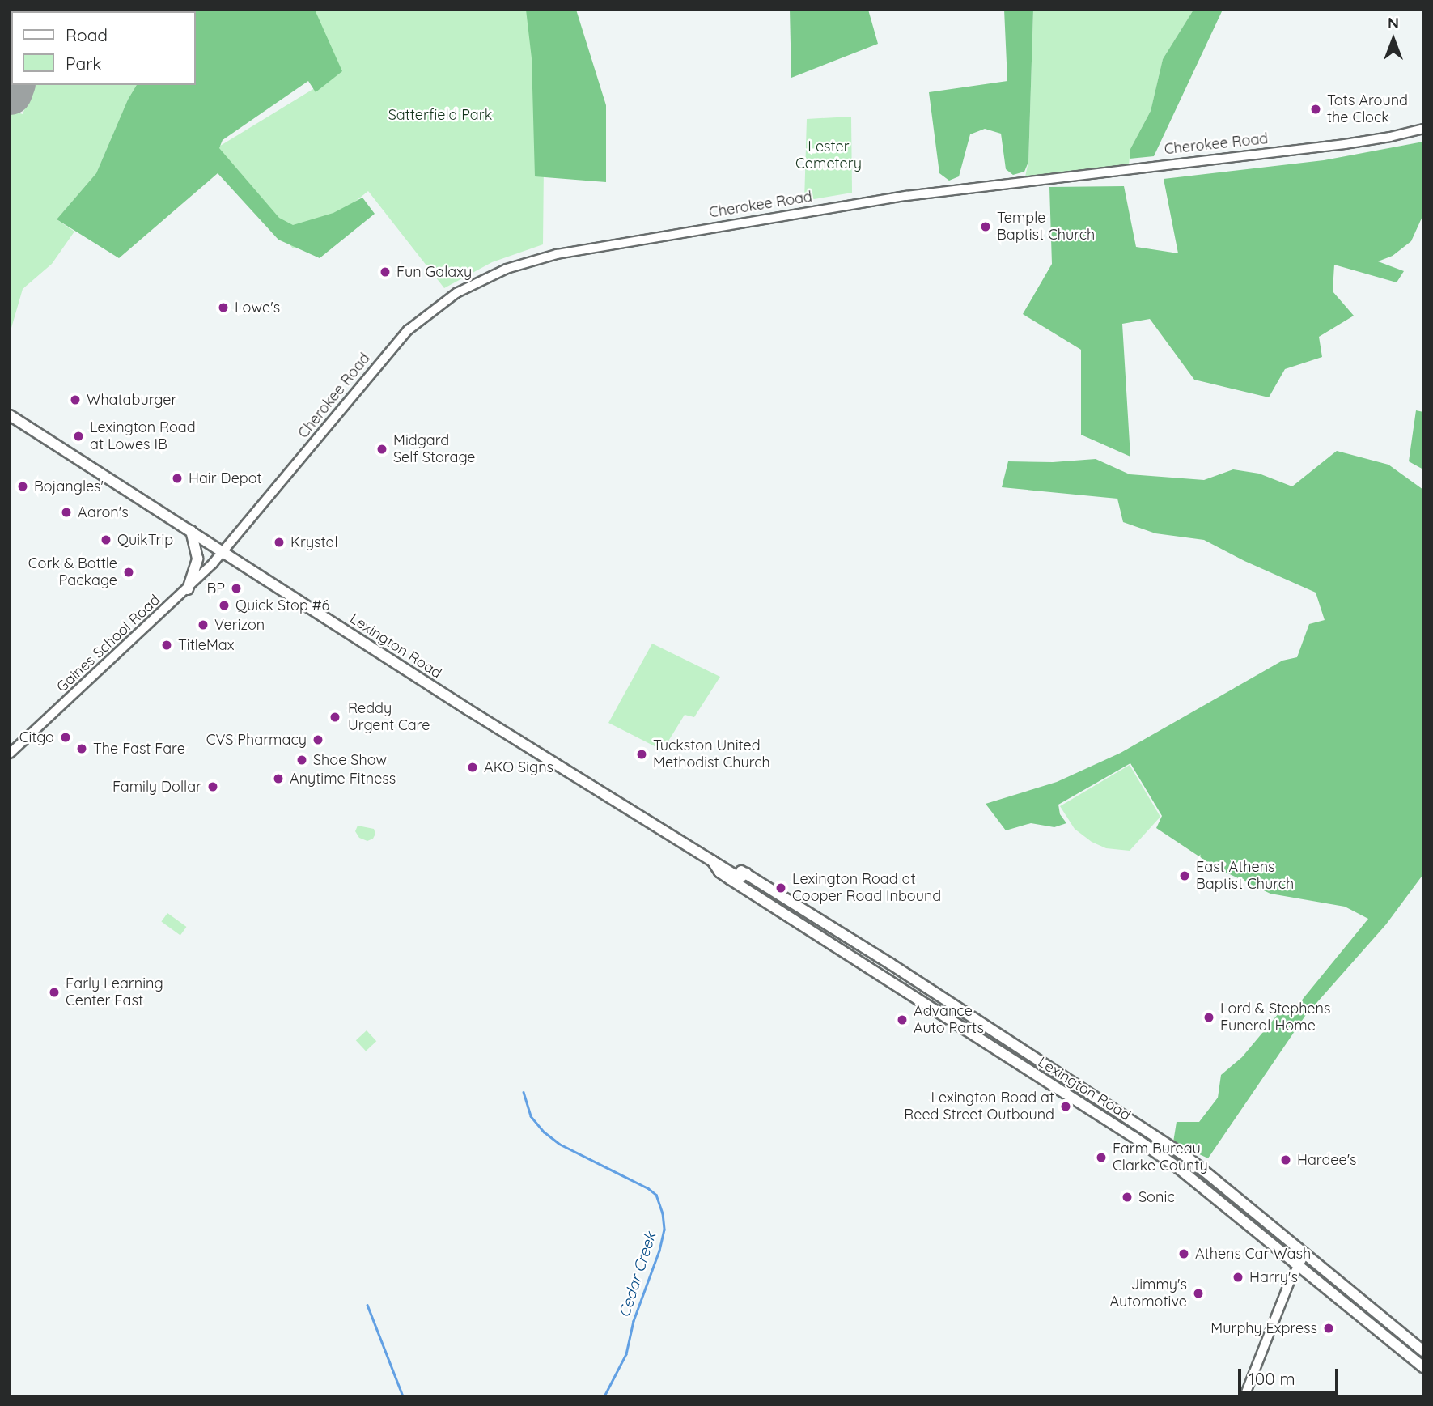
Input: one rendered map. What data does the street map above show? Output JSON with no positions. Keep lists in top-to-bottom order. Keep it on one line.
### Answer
{"streets":{"highway":["Lexington Road"],"main road":["Cherokee Road","Gaines School Road"]},"crossings":[["Cherokee Road","Gaines School Road"],["Cherokee Road","Lexington Road"],["Gaines School Road","Lexington Road"]],"water":["Cedar Creek"],"parks":["Satterfield Park","Lester Cemetery"],"places":["Tots Around the Clock","Temple Baptist Church","Fun Galaxy","Lowe's","Whataburger","Lexington Road at Lowes IB","Midgard Self Storage","Hair Depot","Bojangles'","Aaron's","QuikTrip","Krystal","Cork & Bottle Package","BP","Quick Stop #6","Verizon","TitleMax","Reddy Urgent Care","Citgo","CVS Pharmacy","The Fast Fare","Tuckston United Methodist Church","Shoe Show","AKO Signs","Anytime Fitness","Family Dollar","East Athens Baptist Church","Lexington Road at Cooper Road Inbound","Early Learning Center East","Lord & Stephens Funeral Home","Advance Auto Parts","Lexington Road at Reed Street Outbound","Farm Bureau Clarke County","Hardee's","Sonic","Athens Car Wash","Harry's","Jimmy's Automotive","Murphy Express"],"legend":["Road","Park"],"scale_bar":"100 m","north":"top"}
